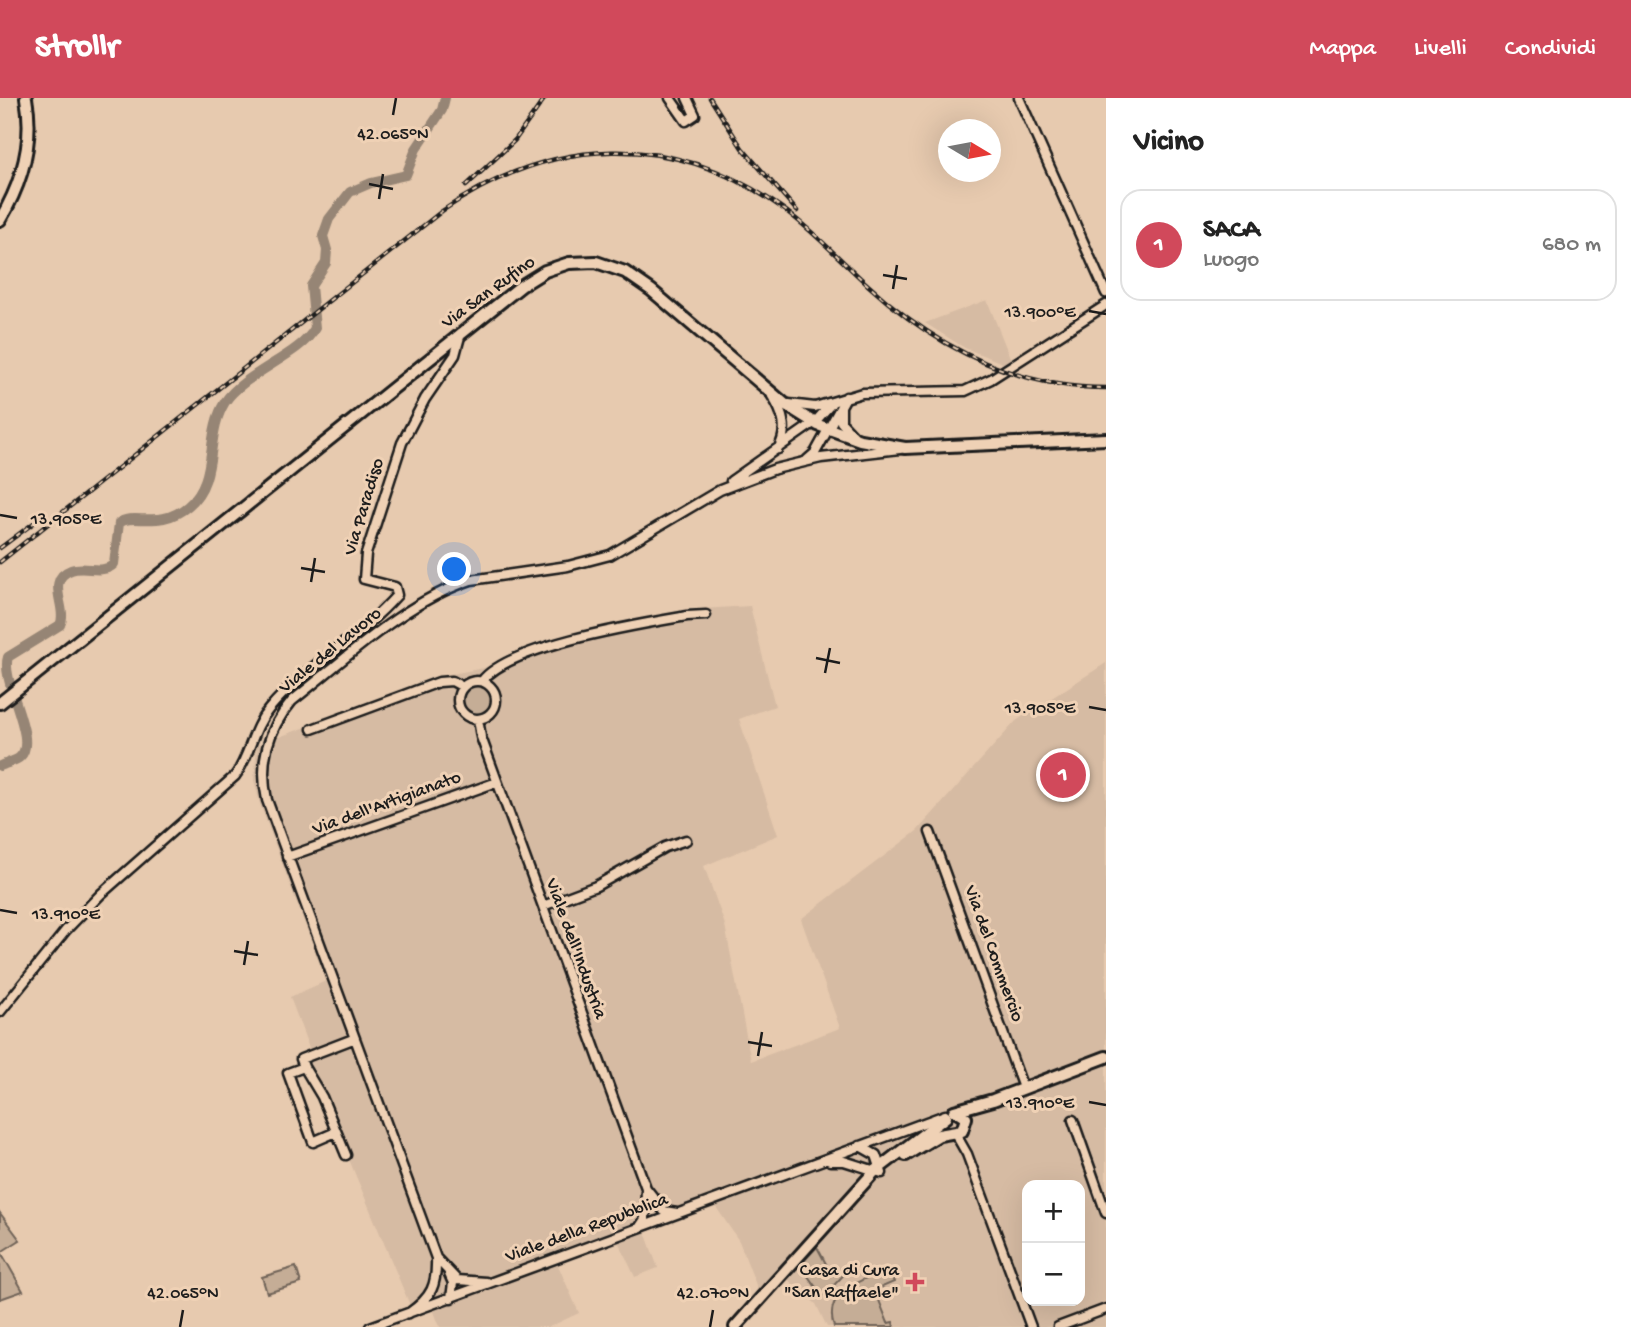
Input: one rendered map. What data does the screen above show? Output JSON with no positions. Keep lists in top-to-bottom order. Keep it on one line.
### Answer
{"streets":{"main road":["Via San Rufino","Viale della Repubblica"],"street":["Via Paradiso","Viale del Lavoro","Via dell'Artigianato","Viale dell'Industria","Via del Commercio"]},"crossings":[["Via San Rufino","Via Paradiso"],["Via San Rufino","Viale del Lavoro"],["Viale del Lavoro","Via dell'Artigianato"],["Via dell'Artigianato","Viale dell'Industria"],["Viale dell'Industria","Viale della Repubblica"],["Via del Commercio","Viale della Repubblica"]],"places":{"health":["Casa di Cura \"San Raffaele\""]},"north":"right","page":{"header":"Strollr","nav":["Mappa","Livelli","Condividi"],"heading":"Vicino","list":[{"mark":"1","name":"SACA","note":"Luogo","value":"680 m"}],"pins":"1","map_buttons":["+","−"]},"coordinates":["42.065°N","13.900°E","13.905°E","13.910°E","42.070°N"]}
